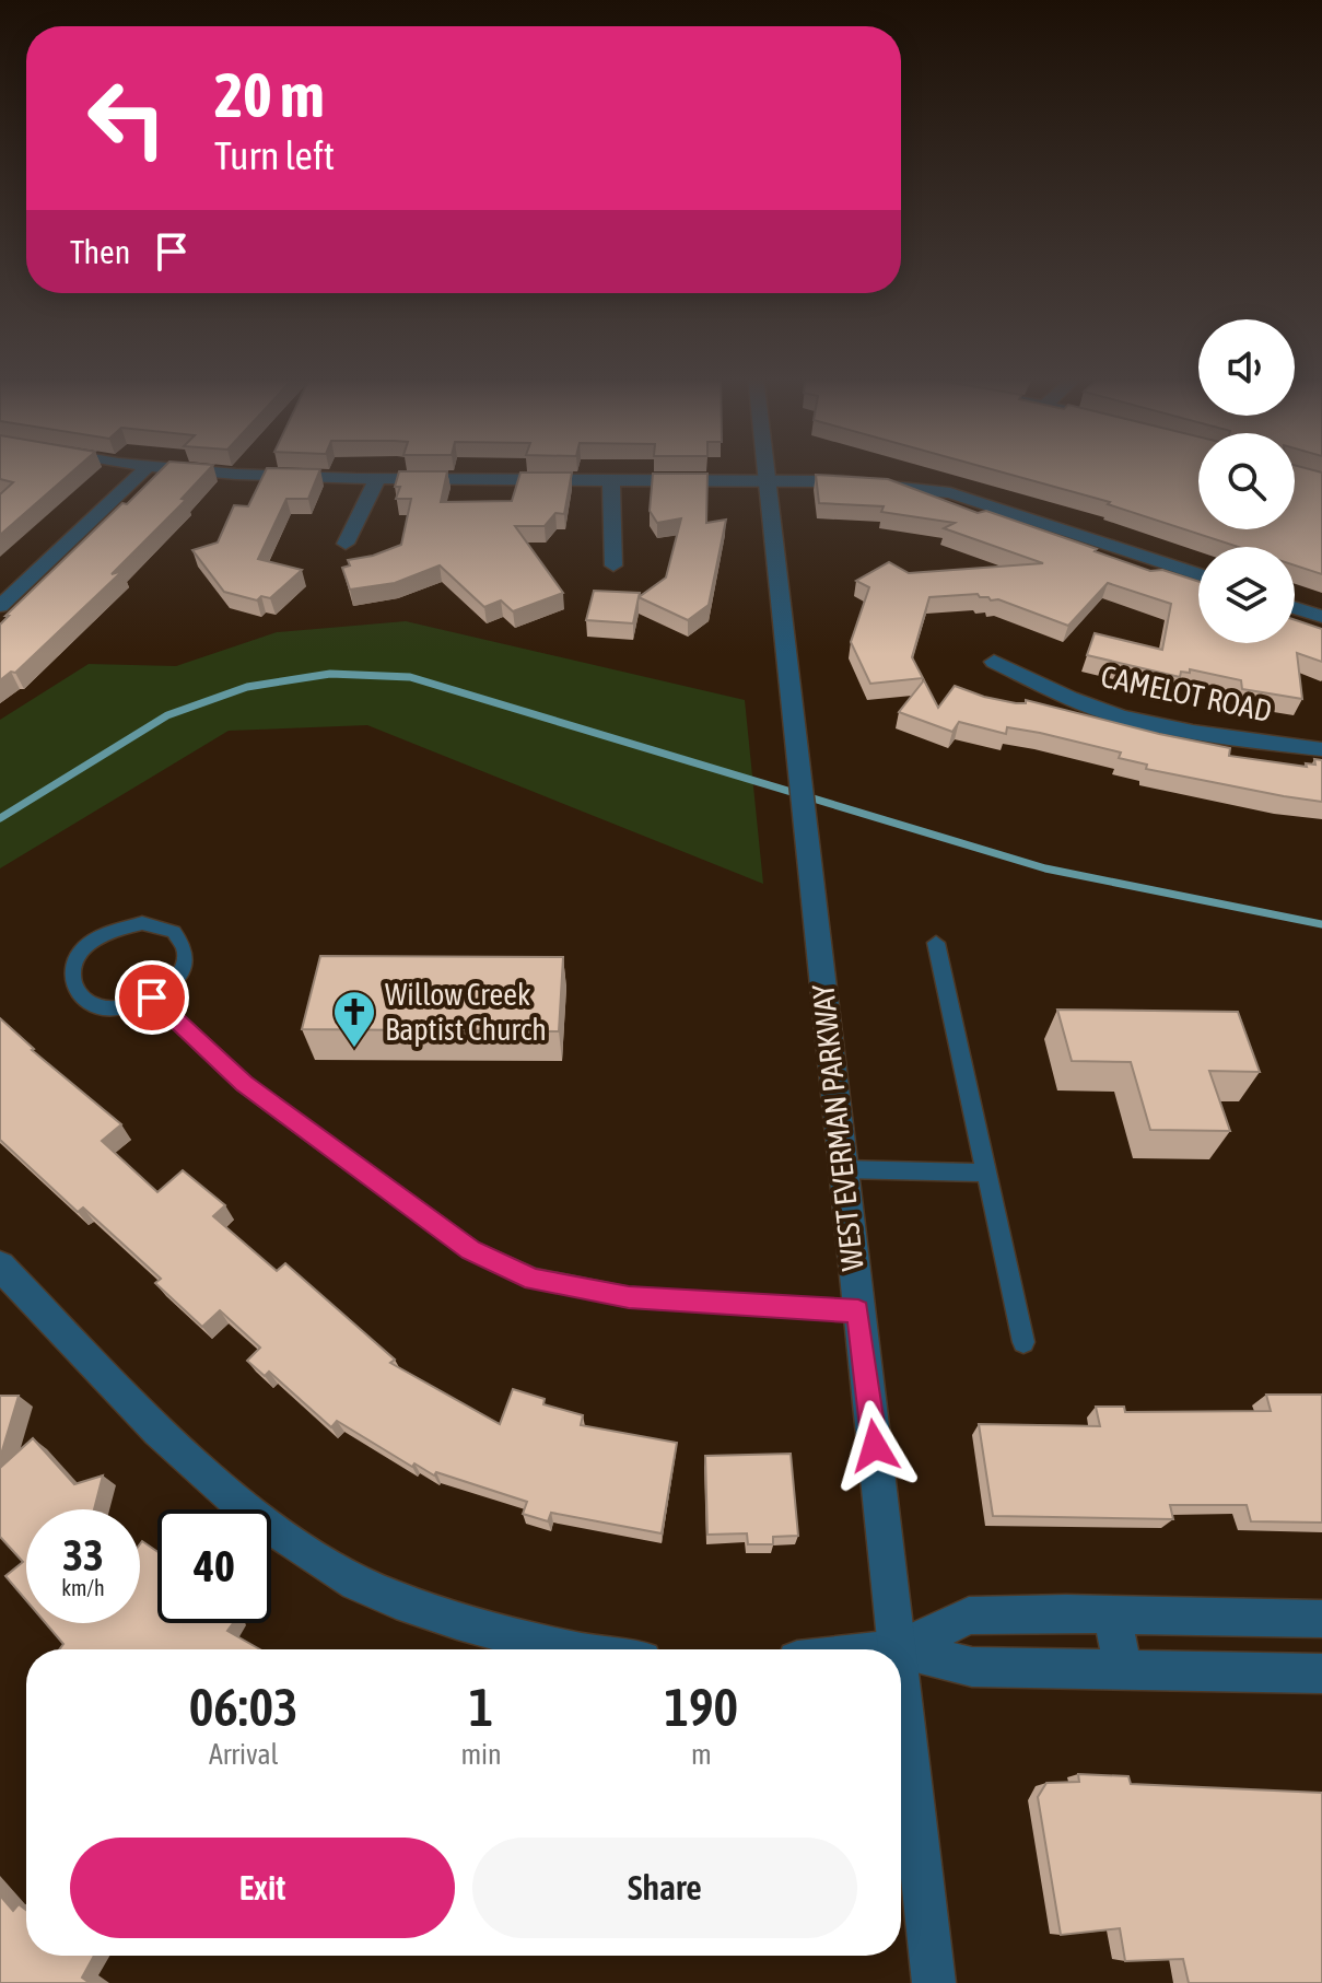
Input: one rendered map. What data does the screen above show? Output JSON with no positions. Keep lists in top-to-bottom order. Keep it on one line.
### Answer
{"streets":{"street":["CAMELOT ROAD","WEST EVERMAN PARKWAY"]},"places":{"church":["Willow Creek Baptist Church"]},"page":{"turn":["20 m","Turn left"],"then":"Then","speed":"33 km/h","limit":"40","eta":["06:03","Arrival","1","min","190","m"],"buttons":["Exit","Share"]}}
